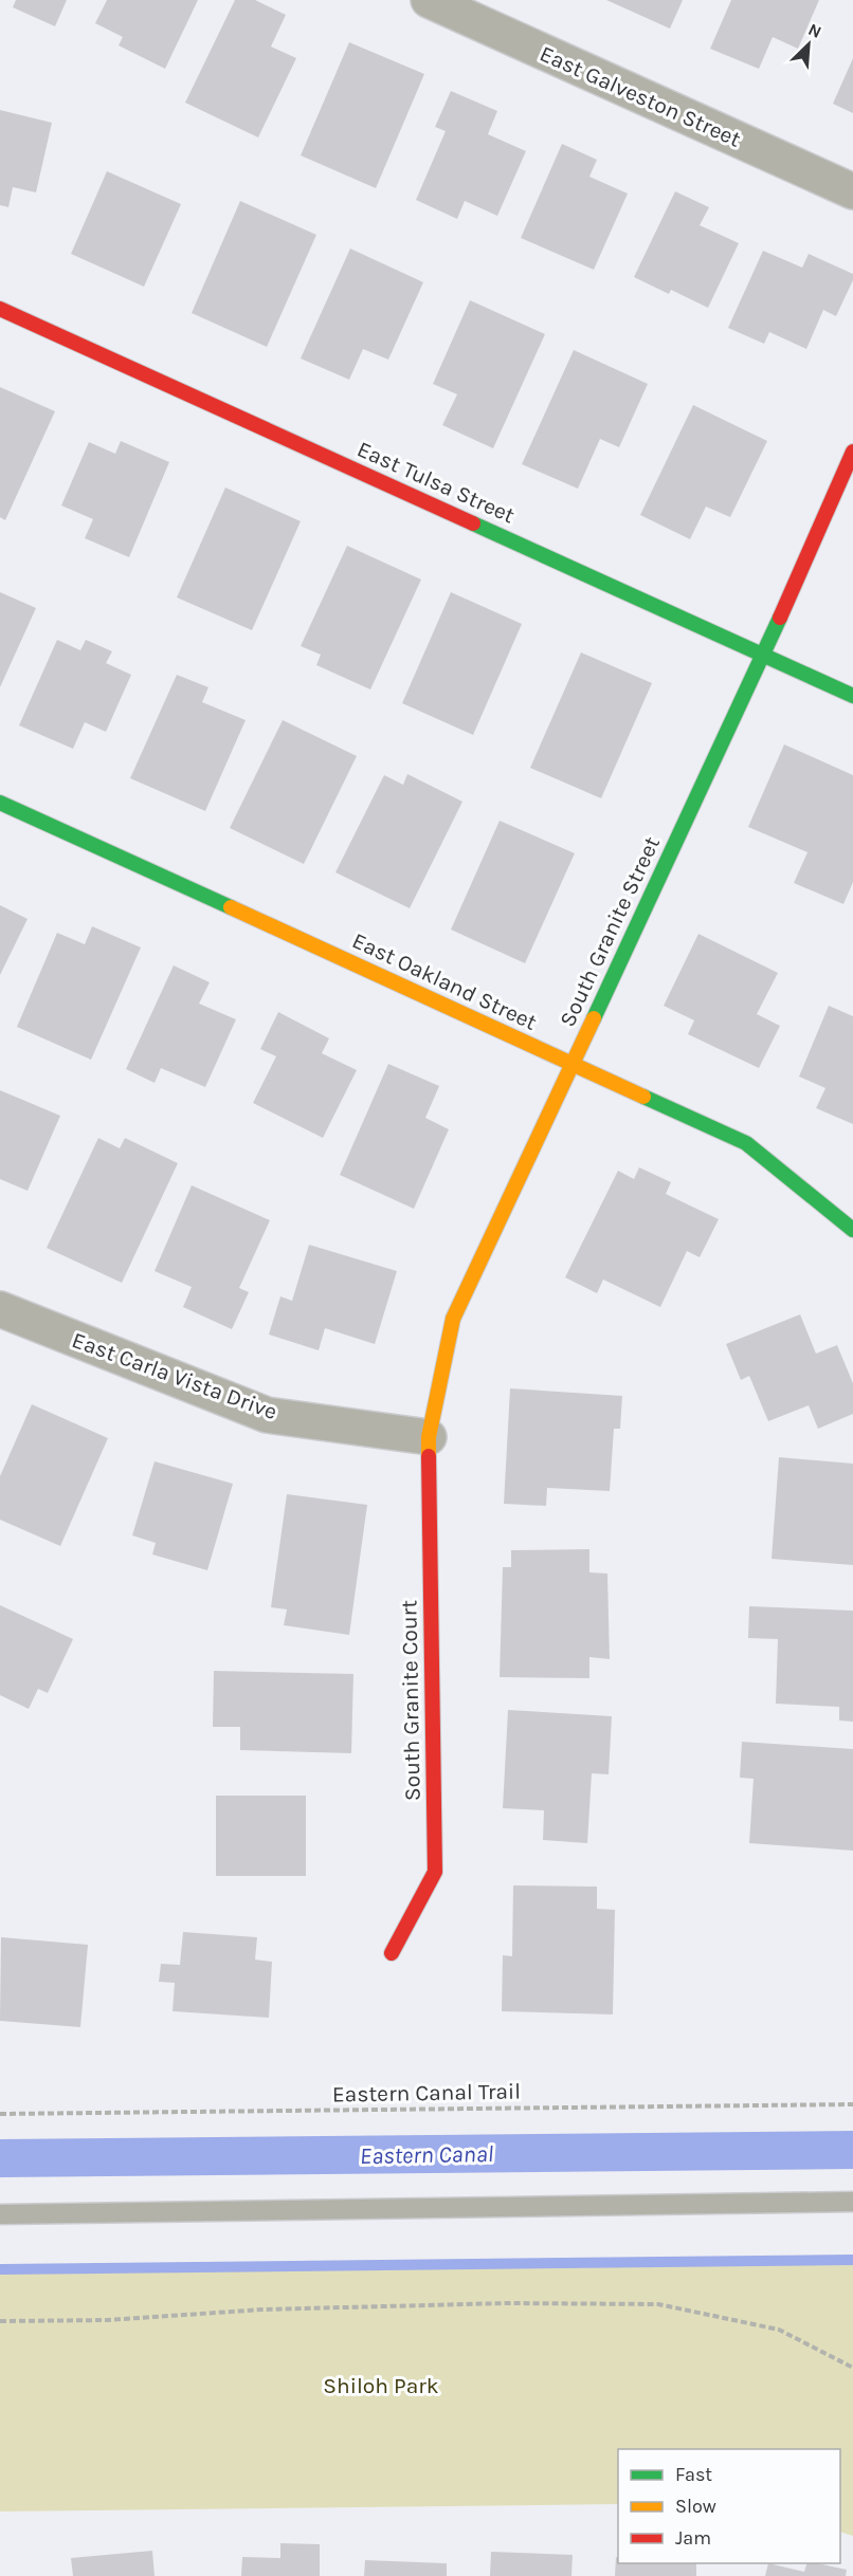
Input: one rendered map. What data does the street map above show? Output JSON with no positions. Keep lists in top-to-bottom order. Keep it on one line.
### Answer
{"streets":{"street":["East Galveston Street","East Tulsa Street","South Granite Street","East Oakland Street","East Carla Vista Drive","South Granite Court"],"path":["Eastern Canal Trail"]},"crossings":[["East Tulsa Street","South Granite Street"],["South Granite Street","East Oakland Street"],["South Granite Street","East Carla Vista Drive"],["South Granite Street","South Granite Court"],["East Carla Vista Drive","South Granite Court"]],"water":["Eastern Canal"],"parks":["Shiloh Park"],"legend":["Fast","Slow","Jam"],"north":"top right"}
